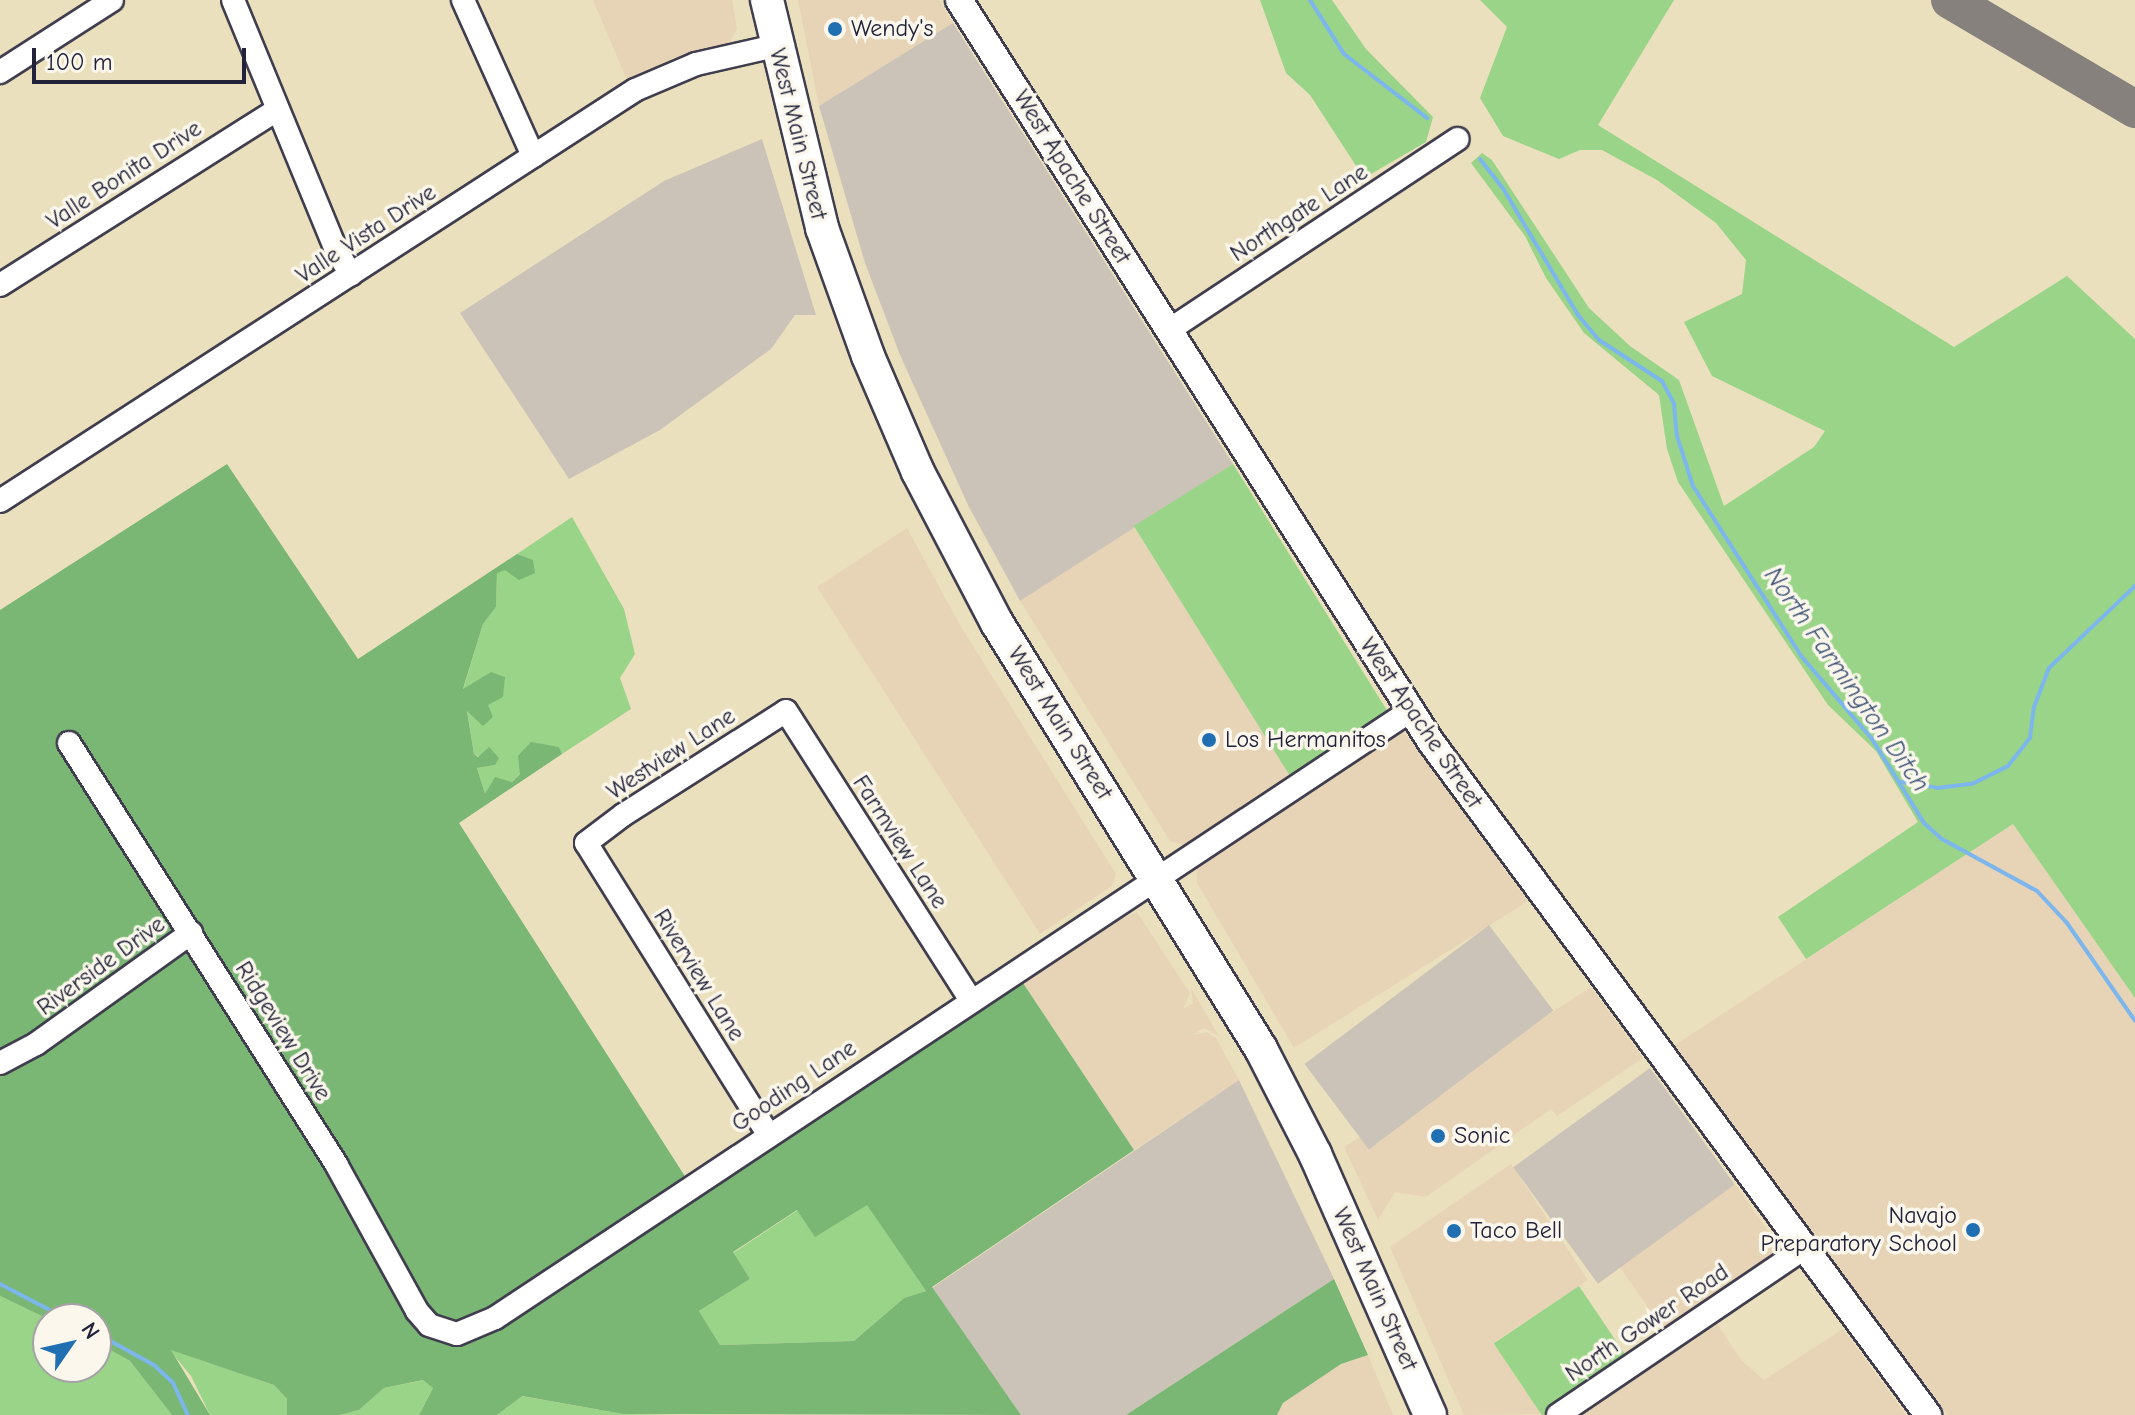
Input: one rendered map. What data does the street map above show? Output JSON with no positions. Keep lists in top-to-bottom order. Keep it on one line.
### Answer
{"streets":{"highway":["West Main Street"],"main road":["West Apache Street"],"street":["Valle Bonita Drive","Northgate Lane","Valle Vista Drive","Westview Lane","Farmview Lane","Riverside Drive","Riverview Lane","Ridgeview Drive","Gooding Lane","North Gower Road"]},"crossings":[["West Main Street","Valle Vista Drive"],["West Main Street","Gooding Lane"],["West Apache Street","Northgate Lane"],["West Apache Street","Gooding Lane"],["West Apache Street","North Gower Road"],["Westview Lane","Farmview Lane"],["Westview Lane","Riverview Lane"],["Farmview Lane","Gooding Lane"],["Riverside Drive","Ridgeview Drive"],["Riverview Lane","Gooding Lane"],["Ridgeview Drive","Gooding Lane"]],"water":["North Farmington Ditch"],"places":["Wendy's","Los Hermanitos","Sonic","Navajo Preparatory School","Taco Bell"],"scale_bar":"100 m","north":"top right"}
